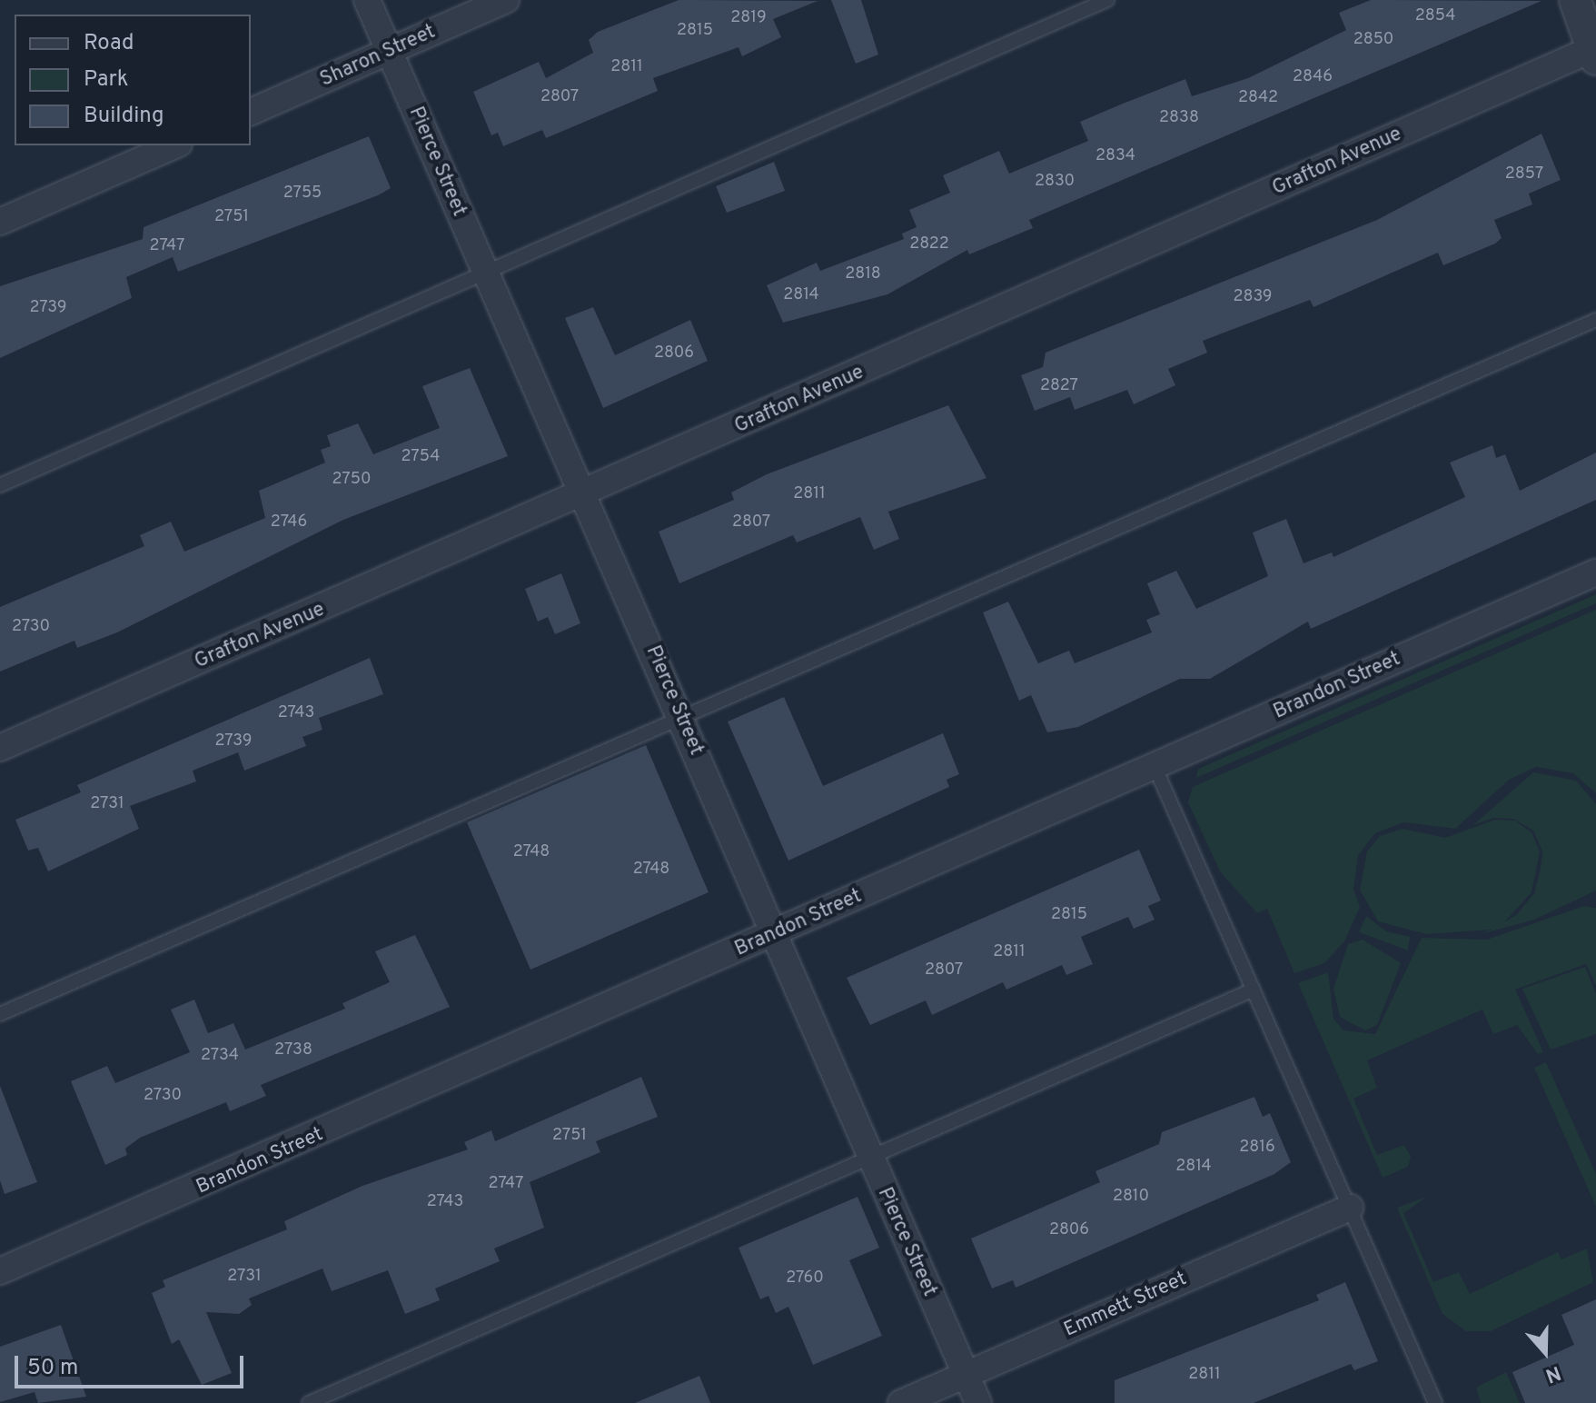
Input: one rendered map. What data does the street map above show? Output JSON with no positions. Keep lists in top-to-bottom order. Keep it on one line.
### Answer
{"streets":{"street":["Sharon Street","Pierce Street","Grafton Avenue","Brandon Street","Emmett Street"]},"crossings":[["Sharon Street","Pierce Street"],["Pierce Street","Grafton Avenue"],["Pierce Street","Brandon Street"],["Pierce Street","Emmett Street"]],"house_numbers":["2854","2819","2815","2850","2811","2846","2807","2842","2838","2834","2857","2830","2755","2751","2822","2747","2818","2814","2839","2739","2806","2827","2754","2750","2811","2746","2807","2730","2743","2739","2731","2748","2748","2815","2811","2807","2738","2734","2730","2751","2816","2814","2747","2810","2743","2806","2731","2760","2811"],"legend":["Road","Park","Building"],"scale_bar":"50 m","north":"bottom"}
